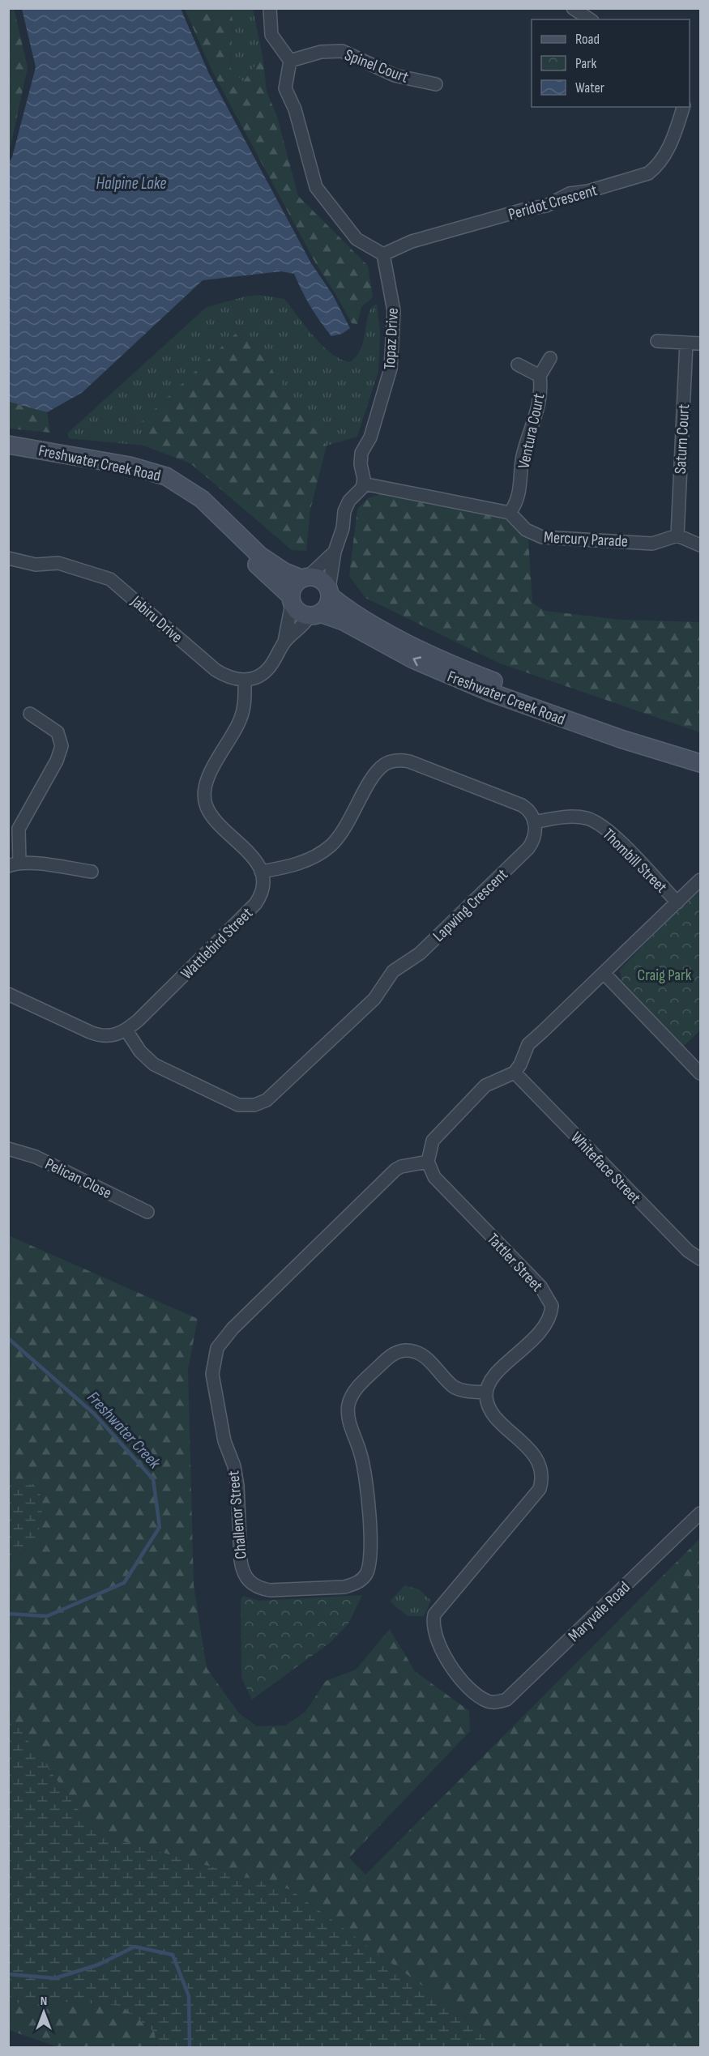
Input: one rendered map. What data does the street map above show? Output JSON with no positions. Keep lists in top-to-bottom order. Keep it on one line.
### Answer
{"streets":{"main road":["Freshwater Creek Road"],"street":["Spinel Court","Peridot Crescent","Topaz Drive","Ventura Court","Saturn Court","Mercury Parade","Jabiru Drive","Thombill Street","Lapwing Crescent","Wattlebird Street","Whiteface Street","Pelican Close","Tattler Street","Challenor Street","Maryvale Road"]},"crossings":[["Peridot Crescent","Topaz Drive"],["Ventura Court","Mercury Parade"],["Saturn Court","Mercury Parade"],["Thombill Street","Lapwing Crescent"],["Lapwing Crescent","Wattlebird Street"],["Tattler Street","Challenor Street"],["Tattler Street","Maryvale Road"],["Challenor Street","Maryvale Road"]],"water":["Halpine Lake","Freshwater Creek"],"parks":["Craig Park"],"legend":["Road","Park","Water"],"north":"top"}
